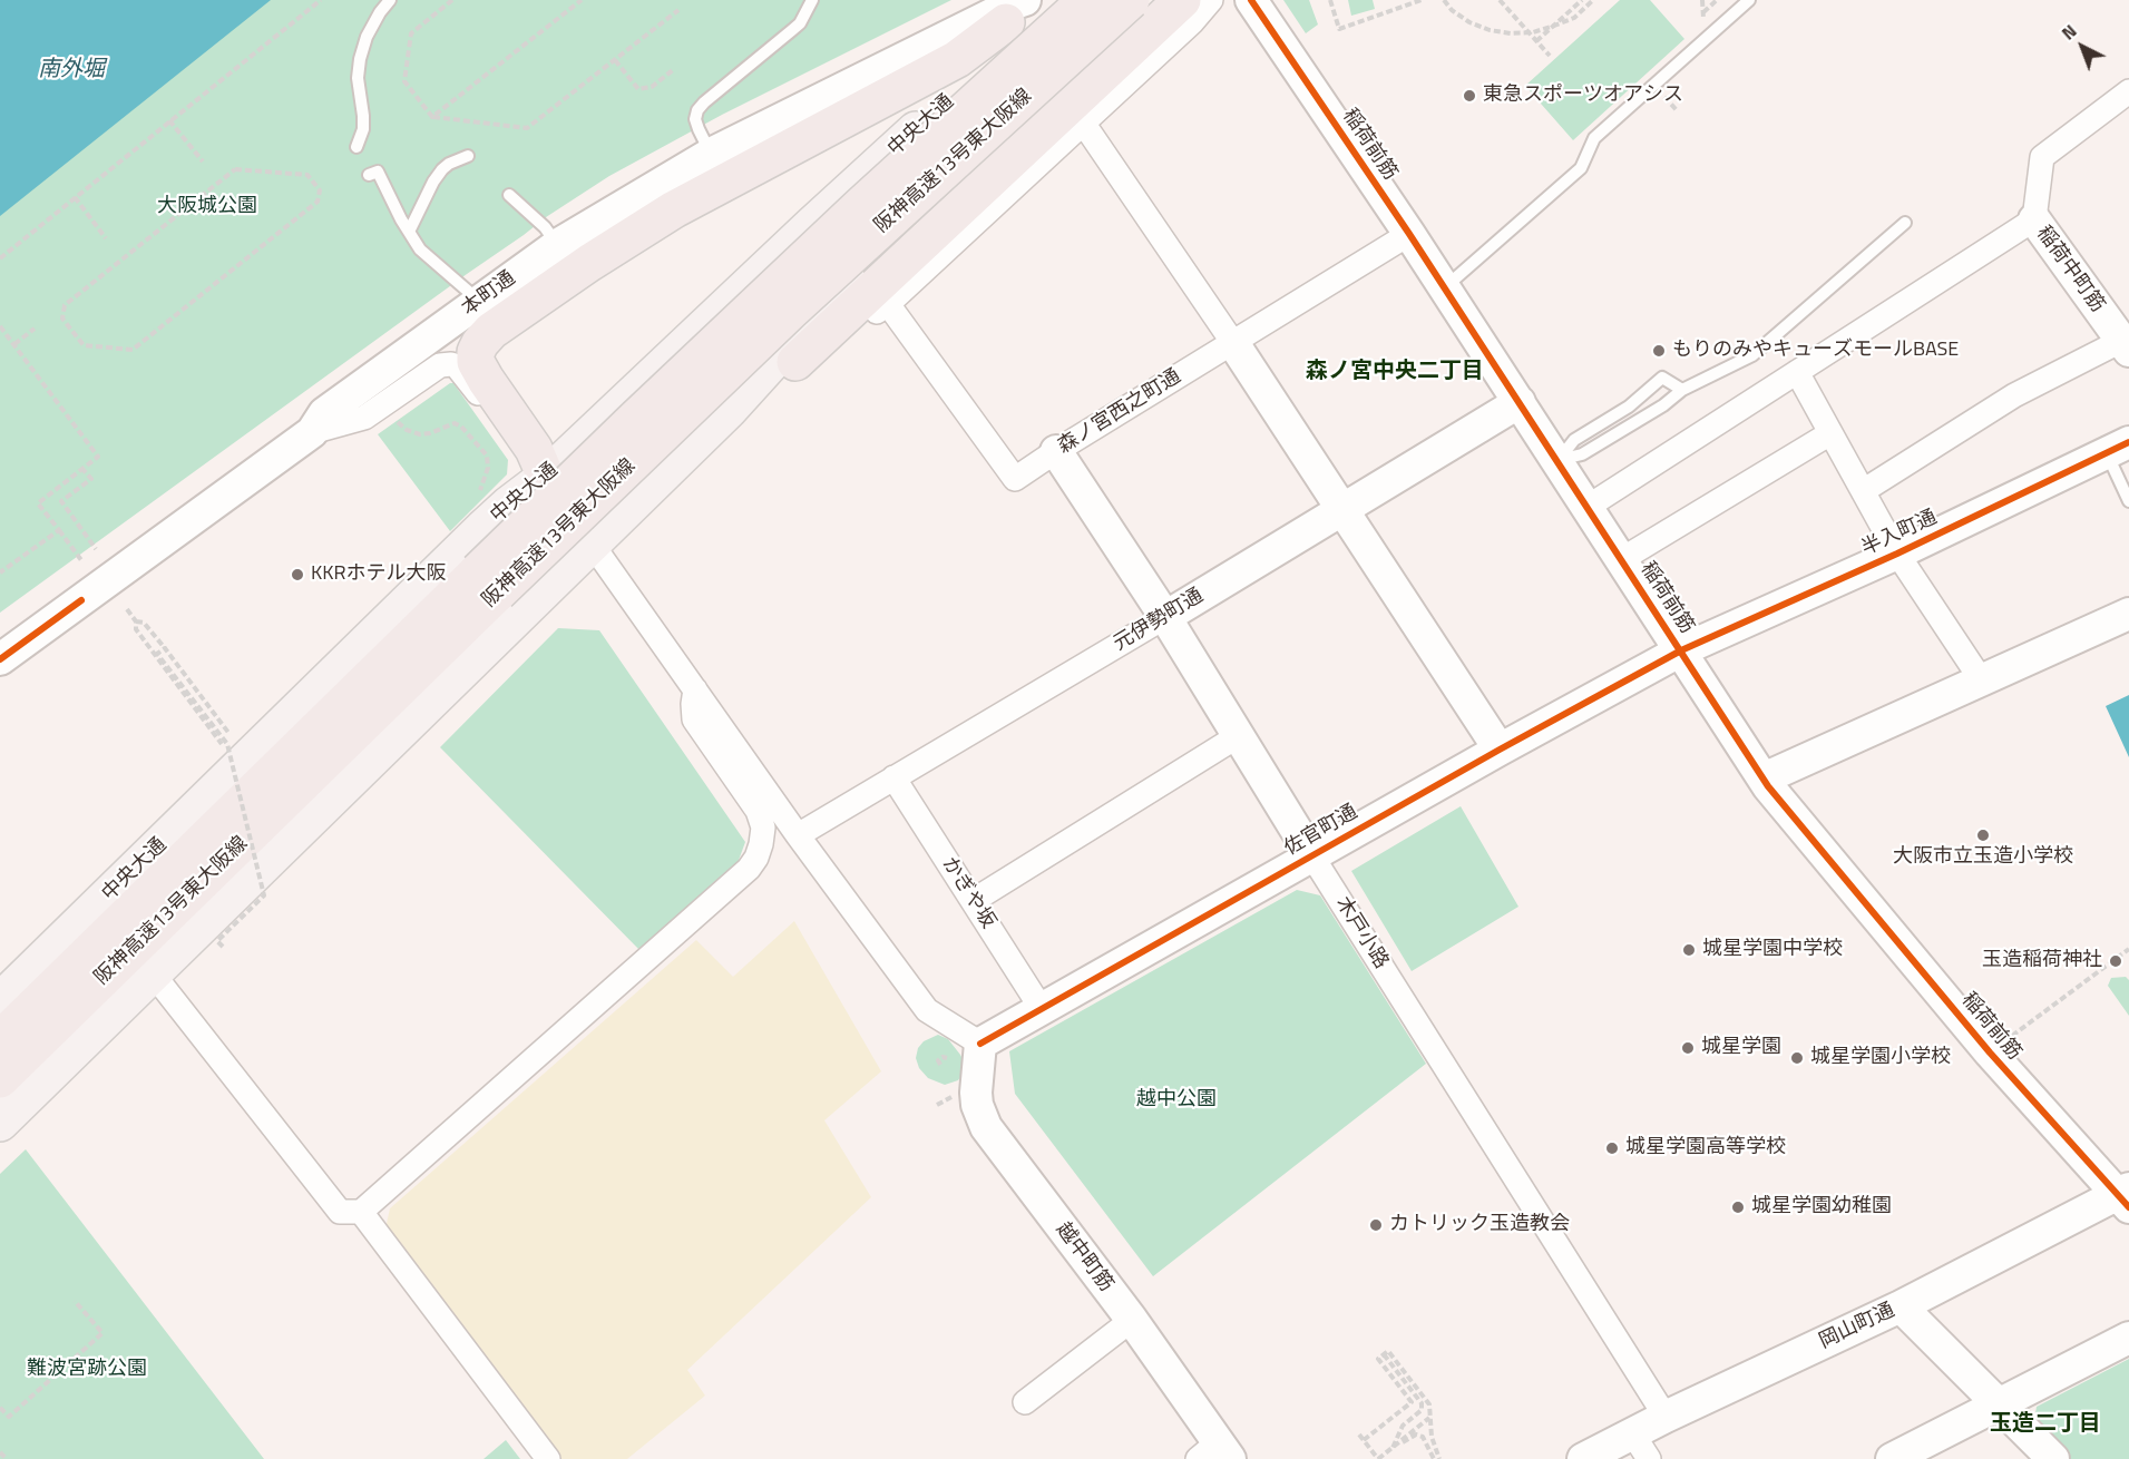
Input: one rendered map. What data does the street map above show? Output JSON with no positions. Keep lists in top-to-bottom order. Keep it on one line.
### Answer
{"streets":{"highway":["阪神高速13号東大阪線"],"main road":["中央大通"],"street":["稲荷前筋","稲荷中町筋","本町通","森ノ宮西之町通","半入町通","元伊勢町通","佐官町通","かぎや坂","木戸小路","越中町筋","岡山町通"]},"crossings":[["稲荷前筋","森ノ宮西之町通"],["稲荷前筋","半入町通"],["稲荷前筋","元伊勢町通"],["稲荷前筋","佐官町通"],["稲荷前筋","岡山町通"],["森ノ宮西之町通","木戸小路"],["半入町通","佐官町通"],["元伊勢町通","かぎや坂"],["元伊勢町通","木戸小路"],["佐官町通","かぎや坂"],["佐官町通","木戸小路"],["佐官町通","越中町筋"],["木戸小路","岡山町通"]],"districts":["森ノ宮中央二丁目","玉造二丁目"],"water":["南外堀"],"parks":["大阪城公園","越中公園","難波宮跡公園"],"places":["東急スポーツオアシス","もりのみやキューズモールBASE","KKRホテル大阪","大阪市立玉造小学校","城星学園中学校","玉造稲荷神社","城星学園","城星学園小学校","城星学園高等学校","城星学園幼稚園","カトリック玉造教会"],"north":"top left"}
